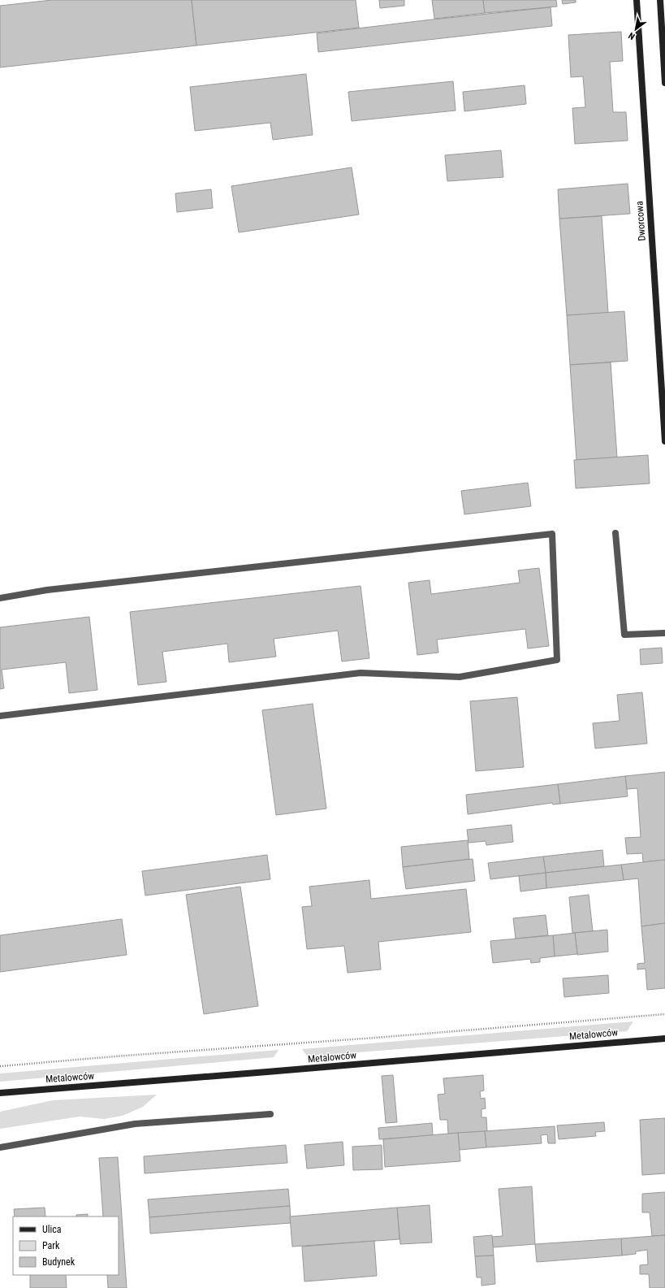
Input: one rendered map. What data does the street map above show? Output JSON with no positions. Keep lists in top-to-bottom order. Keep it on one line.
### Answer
{"streets":{"street":["Dworcowa","Metalowców"]},"legend":["Ulica","Park","Budynek"],"north":"bottom left"}
